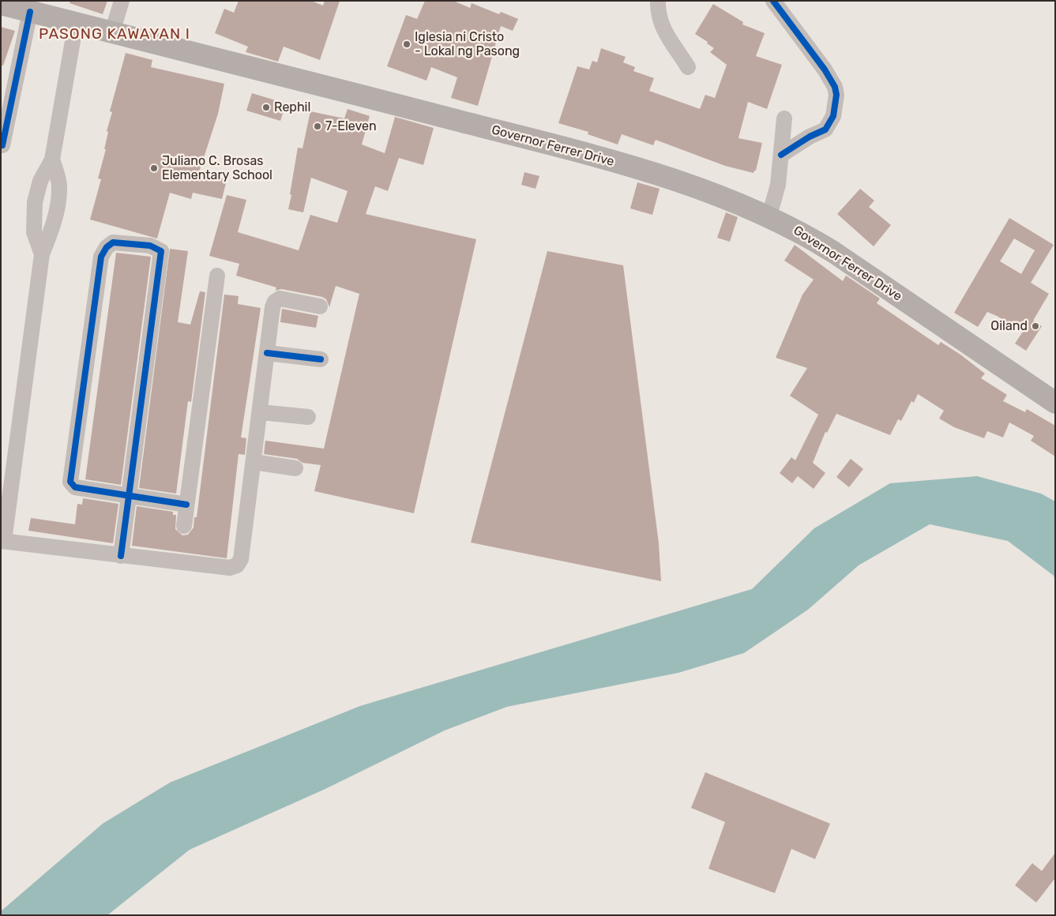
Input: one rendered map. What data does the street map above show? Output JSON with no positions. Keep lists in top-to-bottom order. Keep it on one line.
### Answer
{"streets":{"main road":["Governor Ferrer Drive"]},"districts":["PASONG KAWAYAN I"],"places":["Iglesia ni Cristo - Lokal ng Pasong","Rephil","7-Eleven","Juliano C. Brosas Elementary School","Oiland"]}
